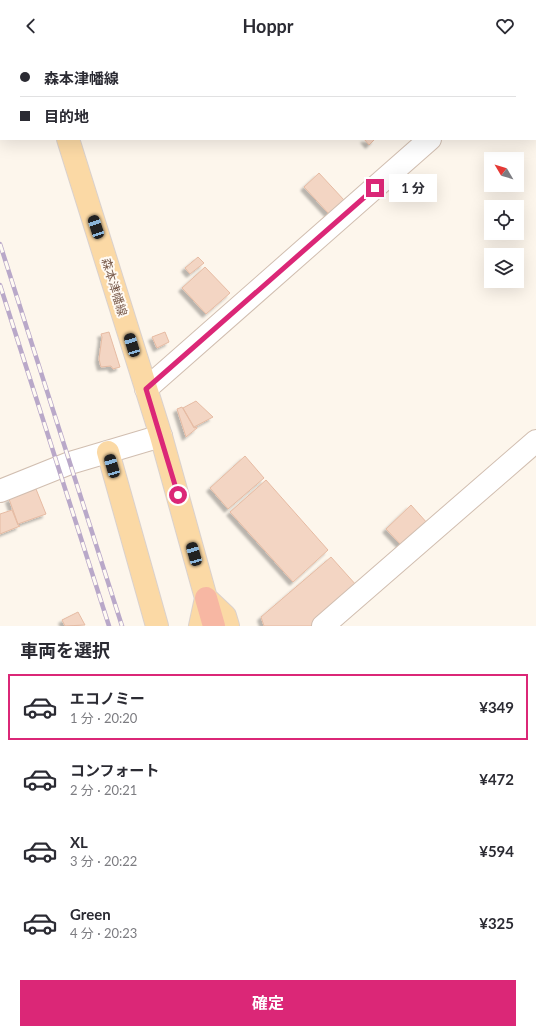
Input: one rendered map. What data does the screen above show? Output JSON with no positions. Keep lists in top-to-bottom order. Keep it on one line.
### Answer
{"streets":{"main road":["森本津幡線"]},"north":"top left","page":{"header":"Hoppr","banner":["森本津幡線","目的地"],"bubble":"1 分","heading":"車両を選択","list":[{"name":"エコノミー","note":"1 分 · 20:20","value":"¥349"},{"name":"コンフォート","note":"2 分 · 20:21","value":"¥472"},{"name":"XL","note":"3 分 · 20:22","value":"¥594"},{"name":"Green","note":"4 分 · 20:23","value":"¥325"}],"buttons":"確定"}}
